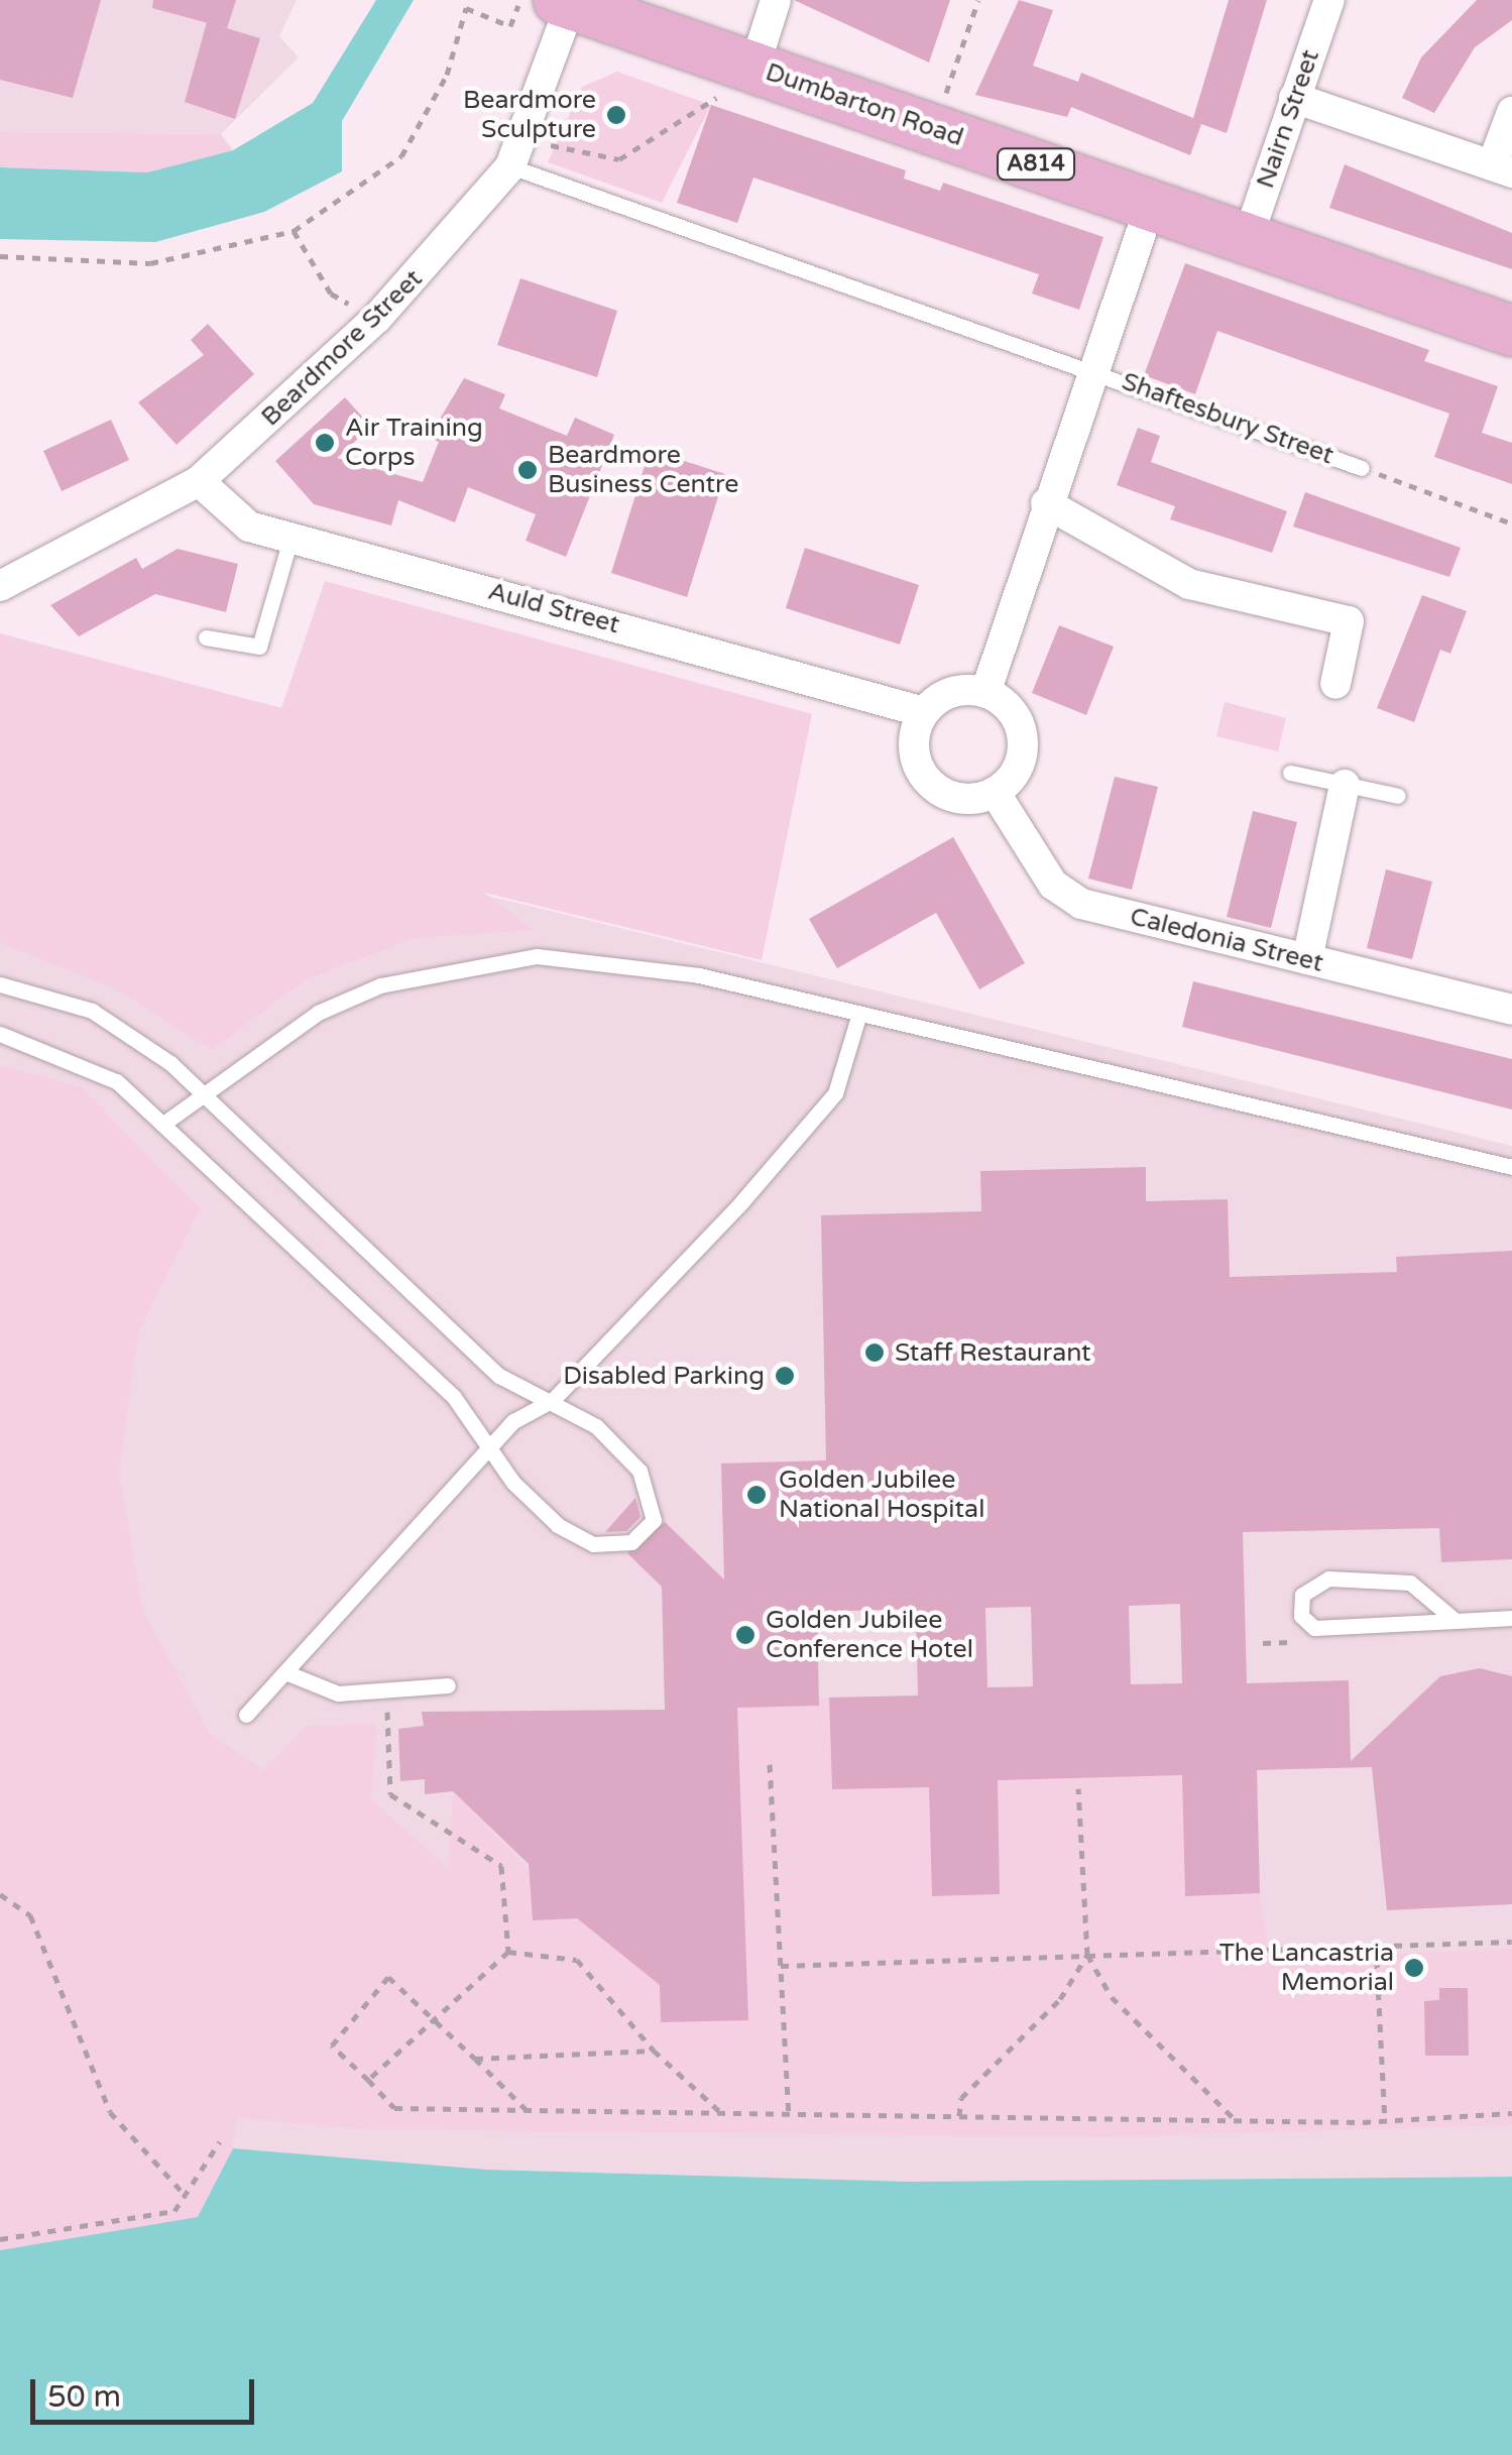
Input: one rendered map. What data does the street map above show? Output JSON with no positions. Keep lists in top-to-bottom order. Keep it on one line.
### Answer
{"streets":{"main road":["Dumbarton Road","A814"],"street":["Nairn Street","Beardmore Street","Auld Street","Caledonia Street"],"lane":["Shaftesbury Street"]},"crossings":[["Dumbarton Road","Nairn Street"],["Dumbarton Road","Beardmore Street"],["Beardmore Street","Shaftesbury Street"],["Beardmore Street","Auld Street"],["Auld Street","Caledonia Street"]],"places":["Beardmore Sculpture","Air Training Corps","Beardmore Business Centre","Staff Restaurant","Disabled Parking","Golden Jubilee National Hospital","Golden Jubilee Conference Hotel","The Lancastria Memorial"],"scale_bar":"50 m"}
